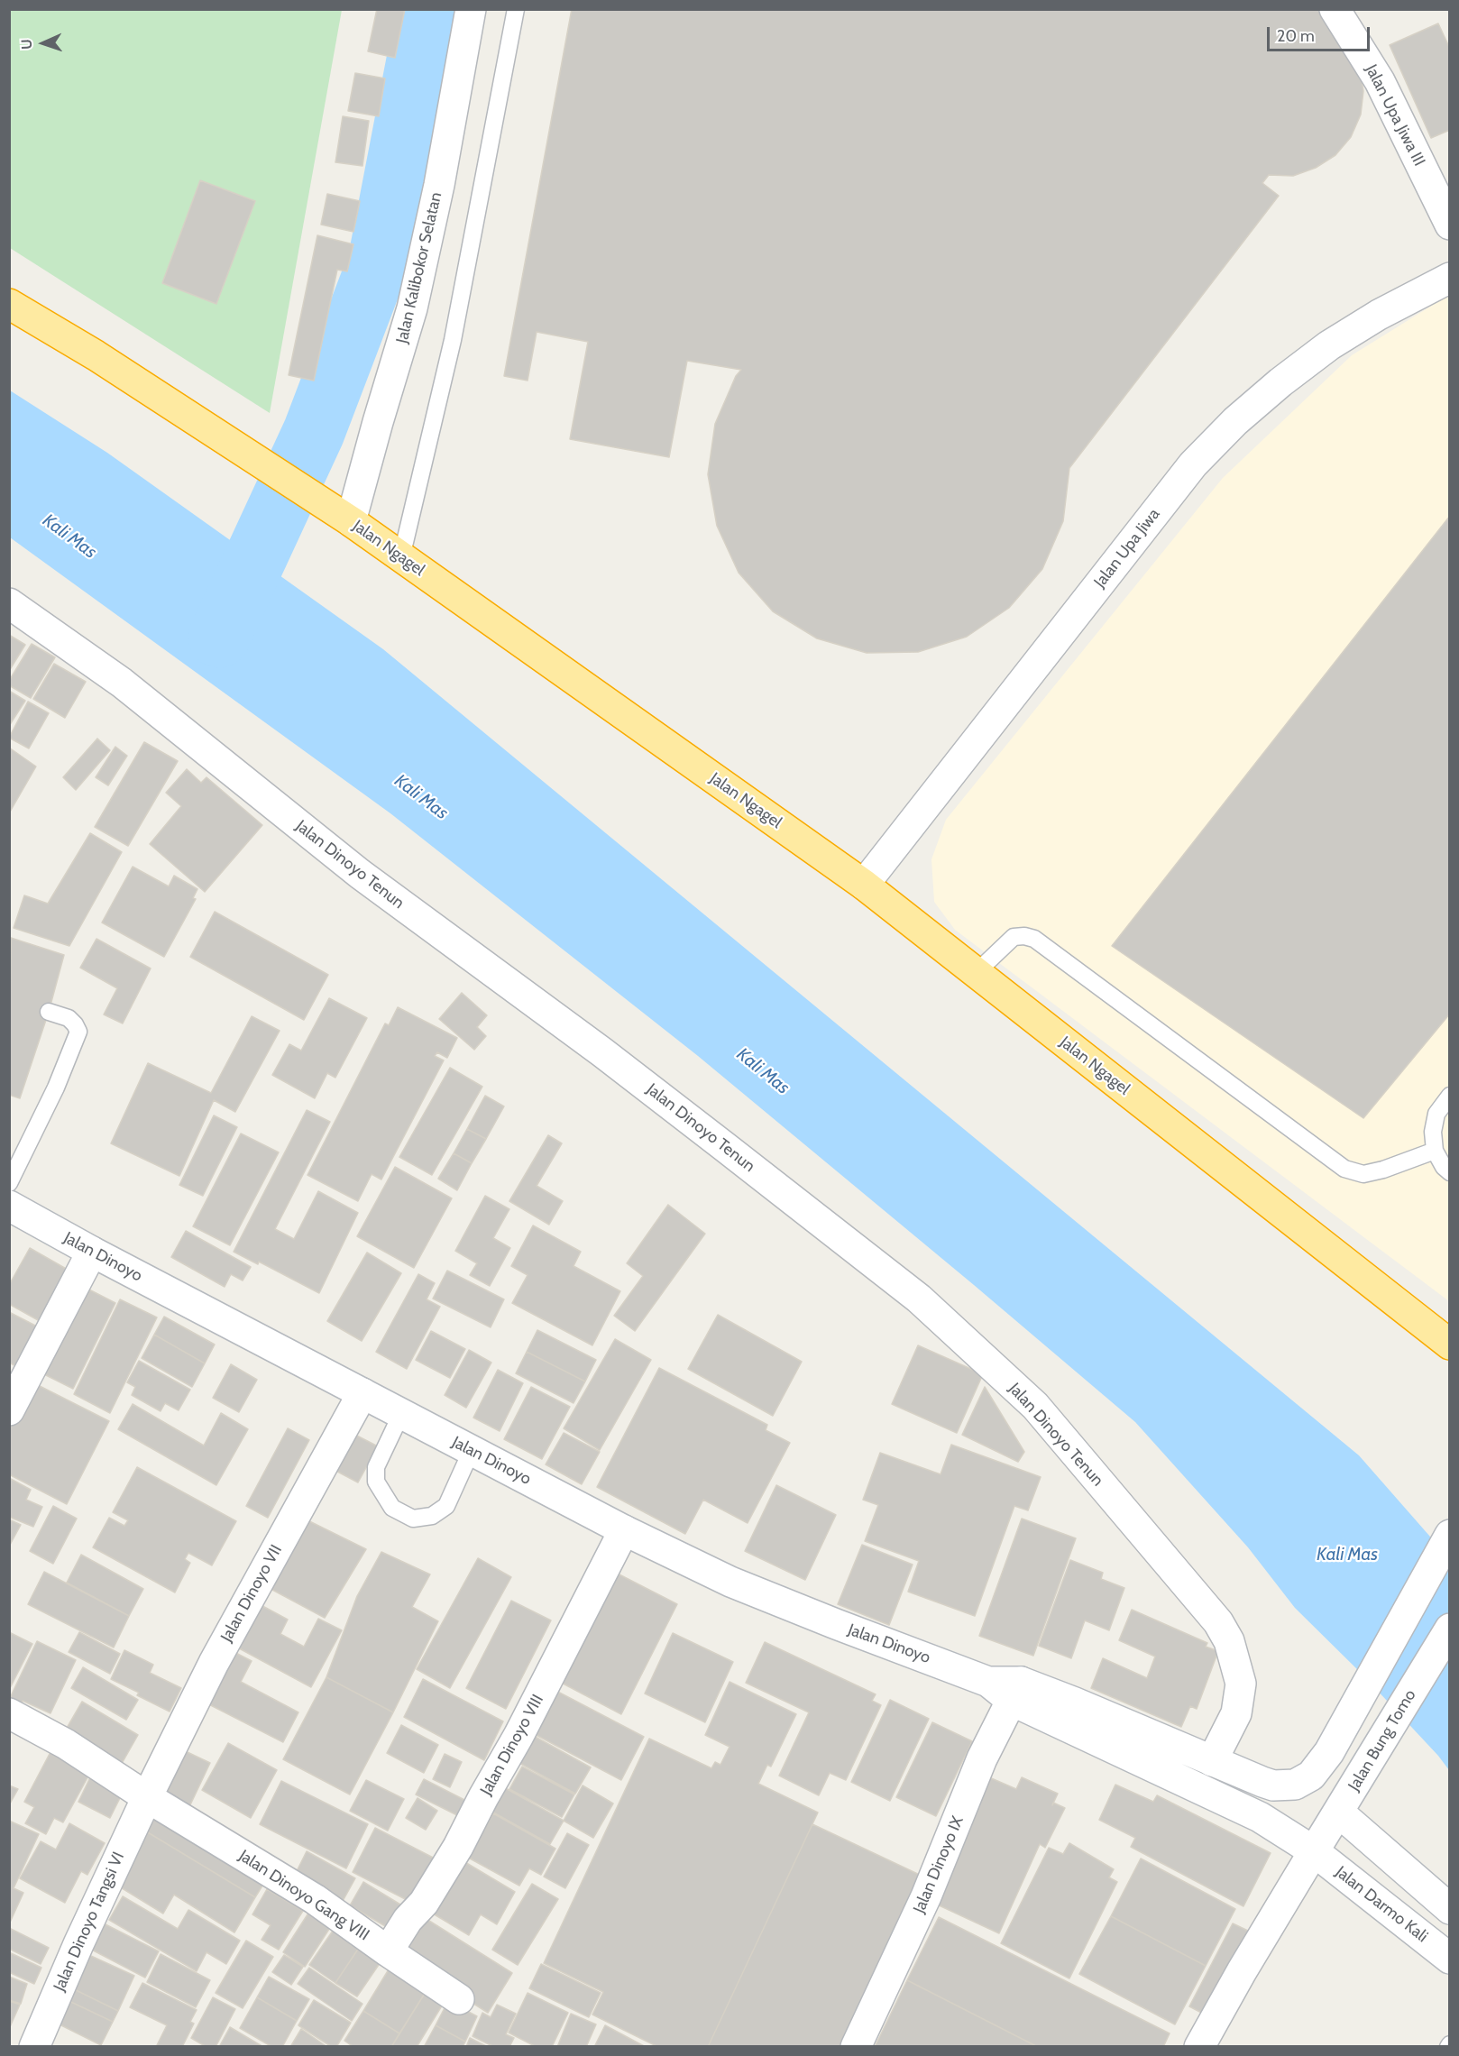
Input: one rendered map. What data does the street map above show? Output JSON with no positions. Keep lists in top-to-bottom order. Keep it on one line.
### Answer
{"streets":{"highway":["Jalan Ngagel"],"street":["Jalan Upa Jiwa III","Jalan Kalibokor Selatan","Jalan Upa Jiwa","Jalan Dinoyo Tenun","Jalan Dinoyo","Jalan Dinoyo VII","Jalan Bung Tomo","Jalan Dinoyo VIII","Jalan Dinoyo IX","Jalan Dinoyo Gang VIII","Jalan Darmo Kali","Jalan Dinoyo Tangsi VI"]},"crossings":[["Jalan Kalibokor Selatan","Jalan Ngagel"],["Jalan Ngagel","Jalan Upa Jiwa"],["Jalan Dinoyo Tenun","Jalan Dinoyo"],["Jalan Dinoyo","Jalan Dinoyo VII"],["Jalan Dinoyo","Jalan Bung Tomo"],["Jalan Dinoyo","Jalan Dinoyo VIII"],["Jalan Dinoyo","Jalan Dinoyo IX"],["Jalan Dinoyo","Jalan Darmo Kali"],["Jalan Dinoyo VII","Jalan Dinoyo Gang VIII"],["Jalan Dinoyo VII","Jalan Dinoyo Tangsi VI"],["Jalan Bung Tomo","Jalan Darmo Kali"],["Jalan Dinoyo VIII","Jalan Dinoyo Gang VIII"],["Jalan Dinoyo Gang VIII","Jalan Dinoyo Tangsi VI"]],"water":["Kali Mas"],"scale_bar":"20 m","north":"left"}
